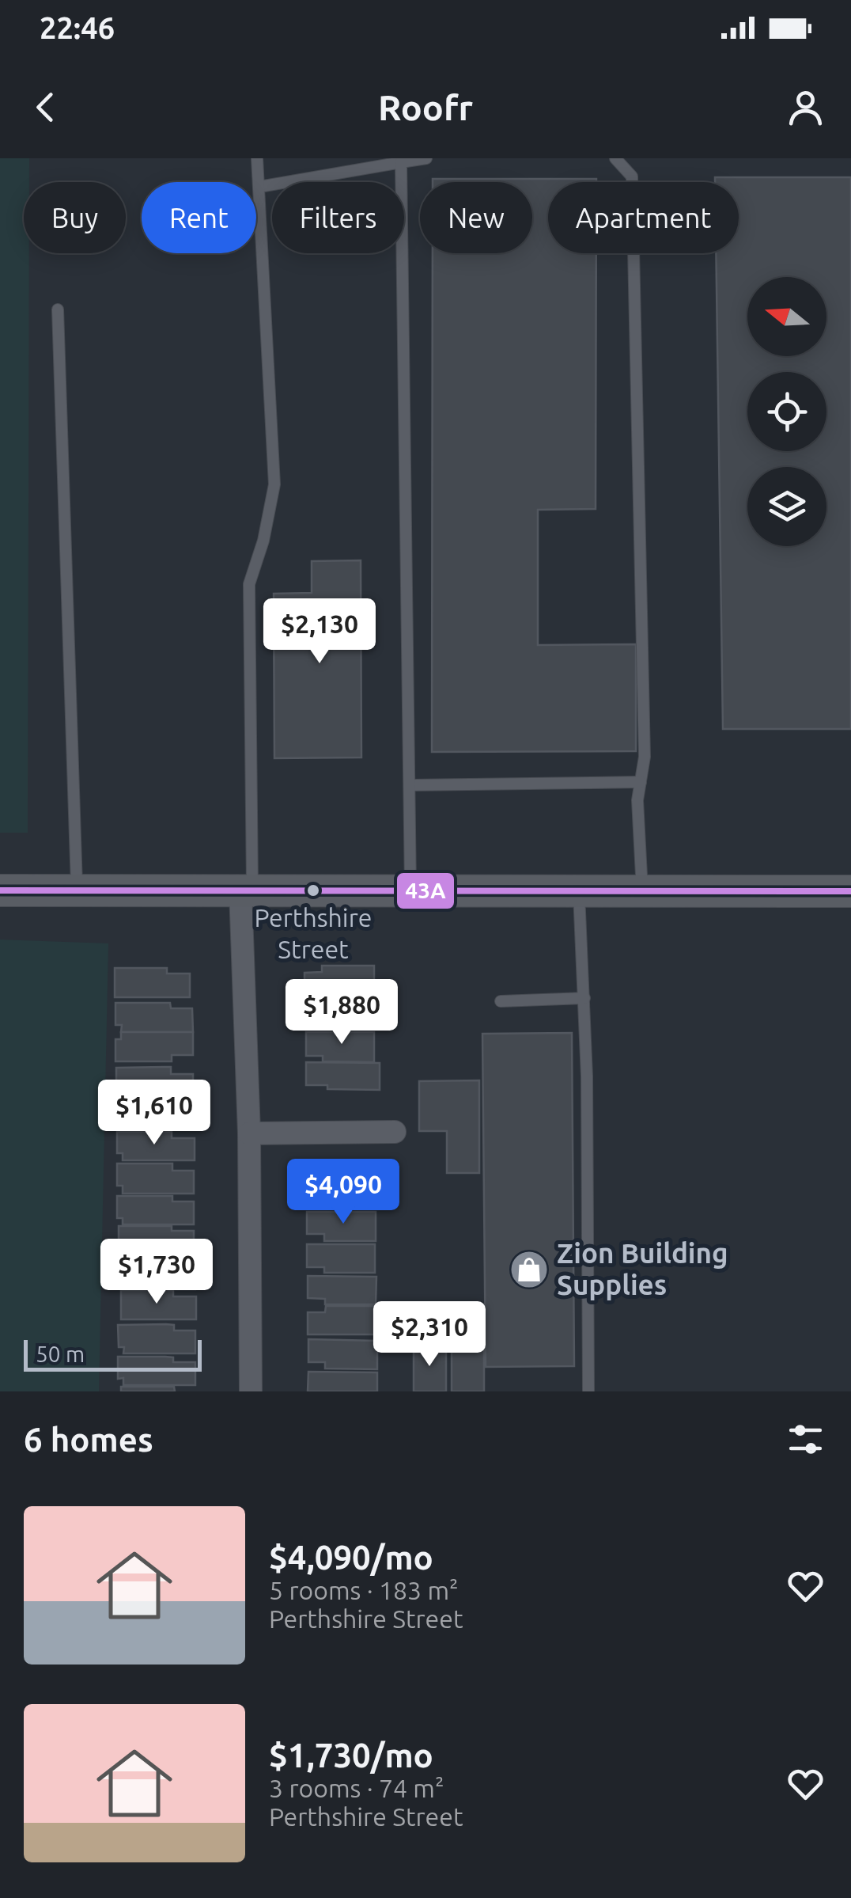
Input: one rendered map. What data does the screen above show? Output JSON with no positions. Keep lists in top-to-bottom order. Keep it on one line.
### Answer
{"places":{"other":["Perthshire Street"],"shop":["Zion Building Supplies"]},"lines":["transit line 43A"],"scale_bar":"50 m","north":"left","page":{"status":"22:46","header":"Roofr","chip":["Buy","Rent","Filters","New","Apartment"],"price":["$2,130","$1,880","$1,610","$4,090","$1,730","$2,310"],"scale":"50 m","heading":"6 homes","list":[{"name":"$4,090/mo","note":"5 rooms · 183 m² · Perthshire Street"},{"name":"$1,730/mo","note":"3 rooms · 74 m² · Perthshire Street"}]}}
